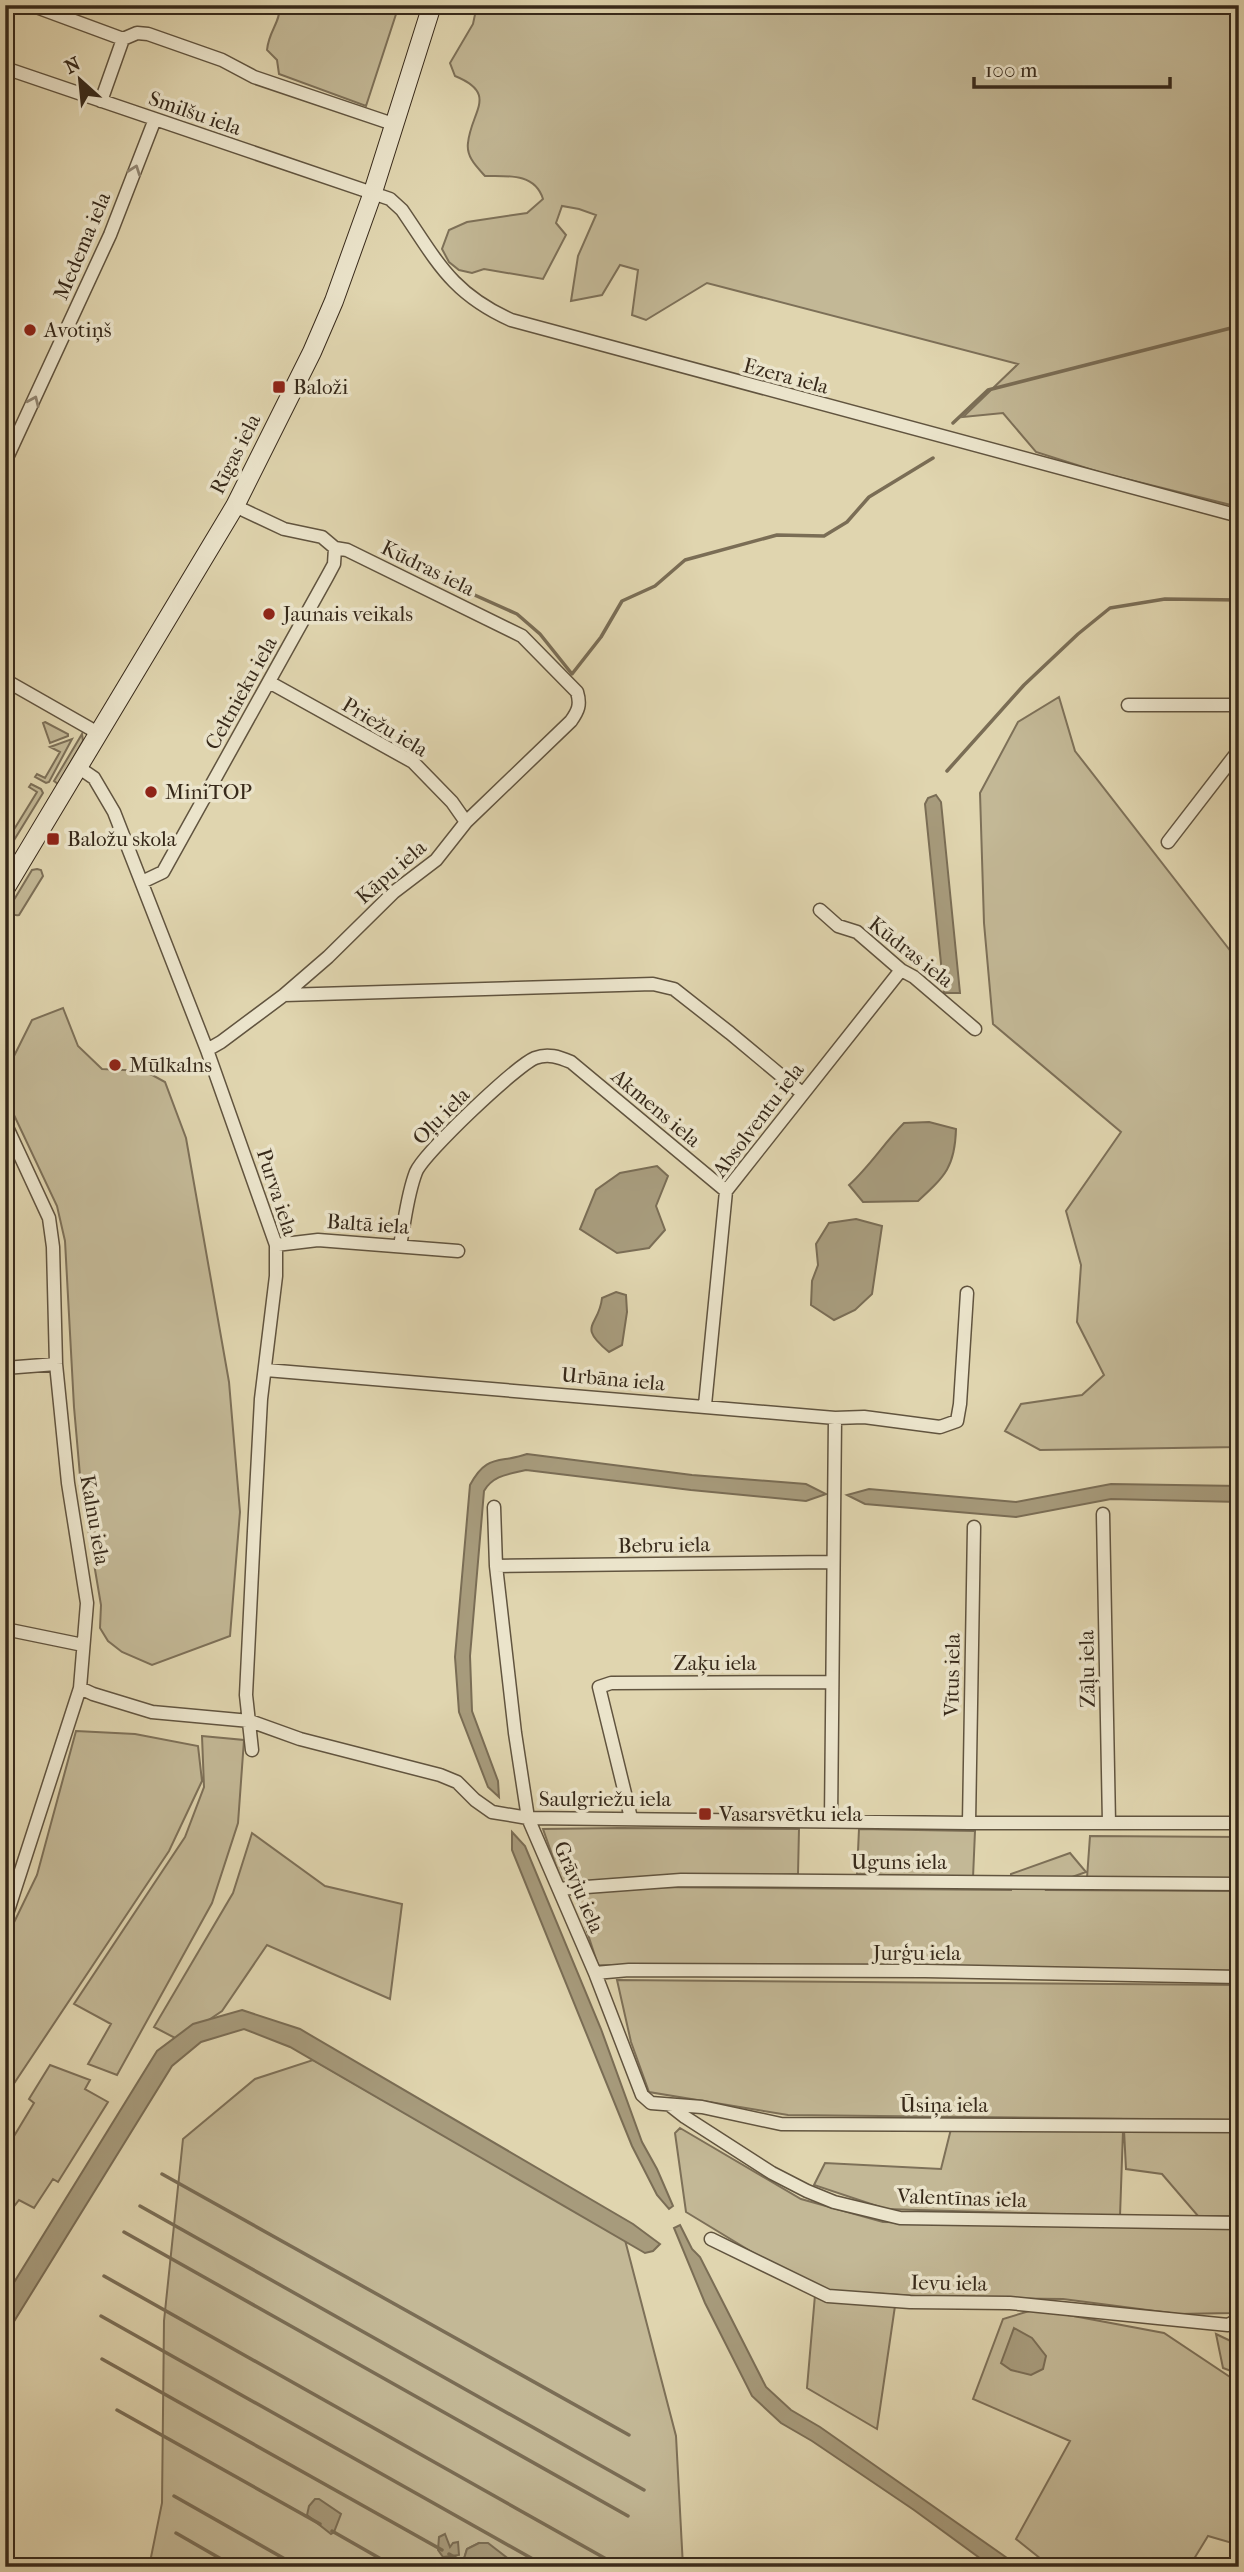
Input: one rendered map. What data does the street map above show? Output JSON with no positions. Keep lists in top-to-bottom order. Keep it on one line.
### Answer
{"streets":{"main road":["Rīgas iela"],"street":["Smilšu iela","Medema iela","Ezera iela","Kūdras iela","Celtnieku iela","Priežu iela","Kāpu iela","Akmens iela","Oļu iela","Absolventu iela","Purva iela","Baltā iela","Urbāna iela","Kalnu iela","Bebru iela","Zaķu iela","Zāļu iela","Vītus iela","Saulgriežu iela","Uguns iela","Grāvju iela","Jurģu iela","Ūsiņa iela","Valentīnas iela","Ievu iela"]},"crossings":[["Smilšu iela","Medema iela"],["Smilšu iela","Ezera iela"],["Smilšu iela","Rīgas iela"],["Ezera iela","Rīgas iela"],["Rīgas iela","Kūdras iela"],["Rīgas iela","Purva iela"],["Kūdras iela","Celtnieku iela"],["Kūdras iela","Kāpu iela"],["Kūdras iela","Absolventu iela"],["Celtnieku iela","Priežu iela"],["Celtnieku iela","Purva iela"],["Priežu iela","Kāpu iela"],["Kāpu iela","Purva iela"],["Akmens iela","Oļu iela"],["Akmens iela","Absolventu iela"],["Oļu iela","Baltā iela"],["Absolventu iela","Urbāna iela"],["Purva iela","Baltā iela"],["Purva iela","Urbāna iela"],["Purva iela","Saulgriežu iela"],["Kalnu iela","Saulgriežu iela"],["Bebru iela","Grāvju iela"],["Zaķu iela","Saulgriežu iela"],["Zāļu iela","Saulgriežu iela"],["Vītus iela","Saulgriežu iela"],["Saulgriežu iela","Grāvju iela"],["Uguns iela","Grāvju iela"],["Grāvju iela","Jurģu iela"],["Grāvju iela","Ūsiņa iela"],["Ūsiņa iela","Valentīnas iela"]],"one_way":["Medema iela"],"places":{"other":["Avotiņš","Jaunais veikals","MiniTOP","Mūlkalns"],"transit":["Baloži","Baložu skola","Vasarsvētku iela"]},"scale_bar":"100 m","north":"top left"}
